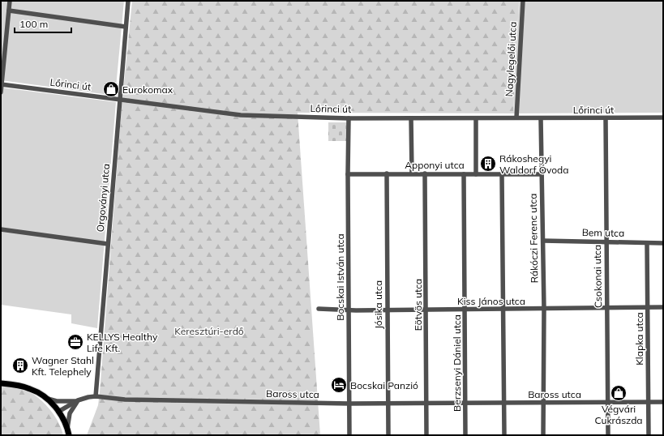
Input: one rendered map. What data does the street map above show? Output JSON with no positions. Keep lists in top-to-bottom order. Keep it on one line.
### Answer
{"streets":{"main road":["Baross utca"],"street":["Nagylegelői utca","Lőrinci út","Apponyi utca","Orgoványi utca","Bem utca","Rákóczi Ferenc utca","Csokonai utca","Bocskai István utca","Kiss János utca","Jósika utca","Eötvös utca","Klapka utca","Berzsenyi Dániel utca"]},"crossings":[["Nagylegelői utca","Lőrinci út"],["Lőrinci út","Orgoványi utca"],["Lőrinci út","Rákóczi Ferenc utca"],["Lőrinci út","Csokonai utca"],["Lőrinci út","Bocskai István utca"],["Apponyi utca","Rákóczi Ferenc utca"],["Apponyi utca","Bocskai István utca"],["Apponyi utca","Jósika utca"],["Apponyi utca","Eötvös utca"],["Apponyi utca","Berzsenyi Dániel utca"],["Orgoványi utca","Baross utca"],["Bem utca","Rákóczi Ferenc utca"],["Bem utca","Csokonai utca"],["Bem utca","Klapka utca"],["Rákóczi Ferenc utca","Kiss János utca"],["Rákóczi Ferenc utca","Baross utca"],["Csokonai utca","Kiss János utca"],["Csokonai utca","Baross utca"],["Bocskai István utca","Kiss János utca"],["Bocskai István utca","Baross utca"],["Kiss János utca","Jósika utca"],["Kiss János utca","Eötvös utca"],["Kiss János utca","Klapka utca"],["Kiss János utca","Berzsenyi Dániel utca"],["Jósika utca","Baross utca"],["Eötvös utca","Baross utca"],["Klapka utca","Baross utca"],["Berzsenyi Dániel utca","Baross utca"]],"parks":["Keresztúri-erdő"],"places":{"shop":["Eurokomax","Végvári Cukrászda"],"building":["Rákoshegyi Waldorf Óvoda","Wagner Stahl Kft. Telephely"],"office":["KELLYS Healthy Life Kft."],"hotel":["Bocskai Panzió"]},"scale_bar":"100 m"}
